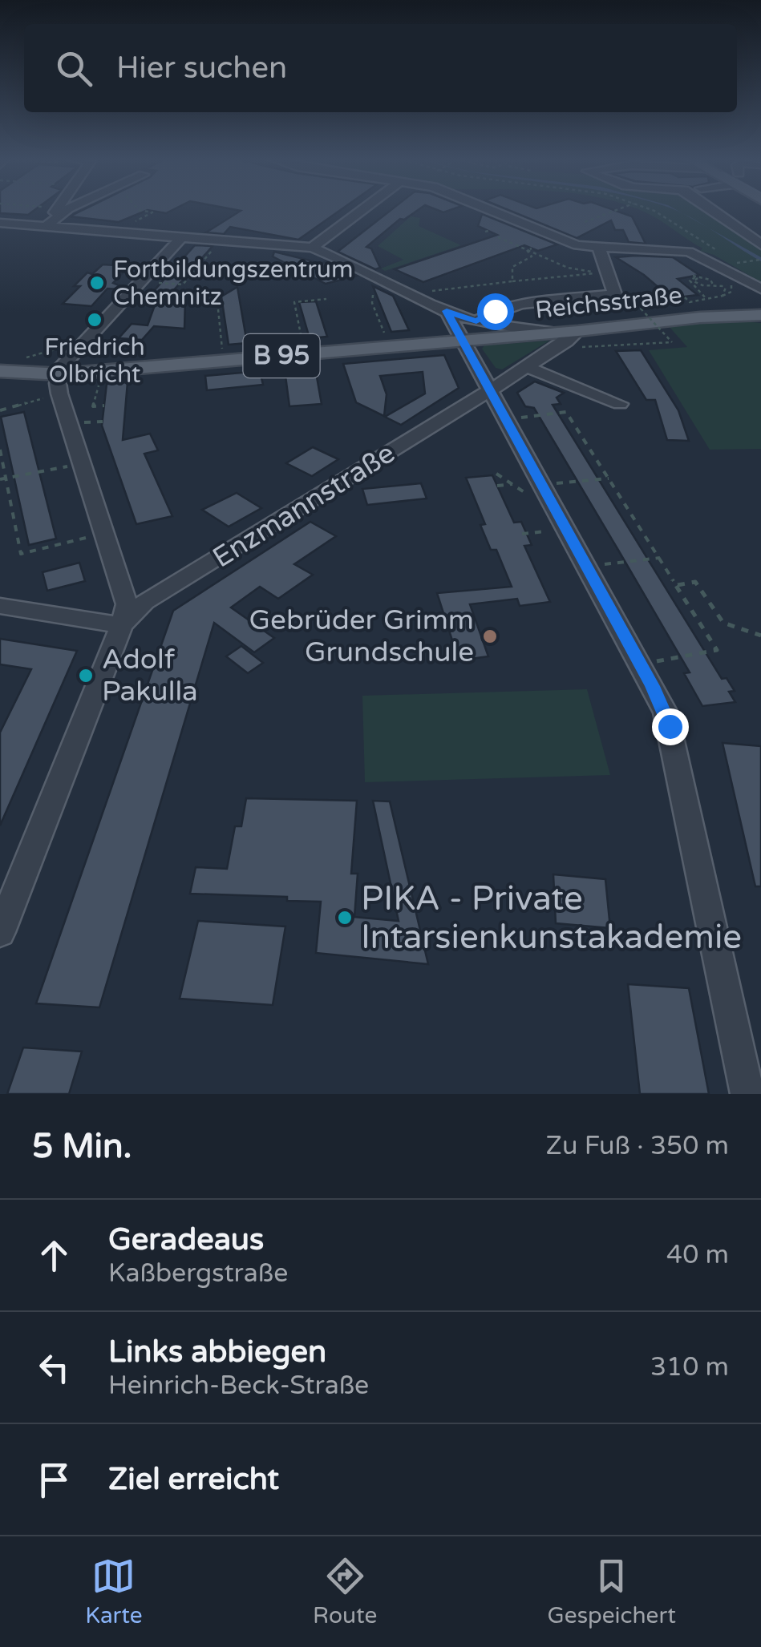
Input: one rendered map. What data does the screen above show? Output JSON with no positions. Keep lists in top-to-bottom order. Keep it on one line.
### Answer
{"streets":{"main road":["Reichsstraße","B 95"],"street":["Enzmannstraße"]},"crossings":[["Reichsstraße","Enzmannstraße"]],"places":["Fortbildungszentrum Chemnitz","Friedrich Olbricht","Gebrüder Grimm Grundschule","Adolf Pakulla","PIKA - Private Intarsienkunstakademie"],"page":{"search":"Hier suchen","heading":["5 Min.","Zu Fuß · 350 m"],"list":[["Geradeaus","Kaßbergstraße","40 m"],["Links abbiegen","Heinrich-Beck-Straße","310 m"],"Ziel erreicht"],"nav":["Karte","Route","Gespeichert"]}}
